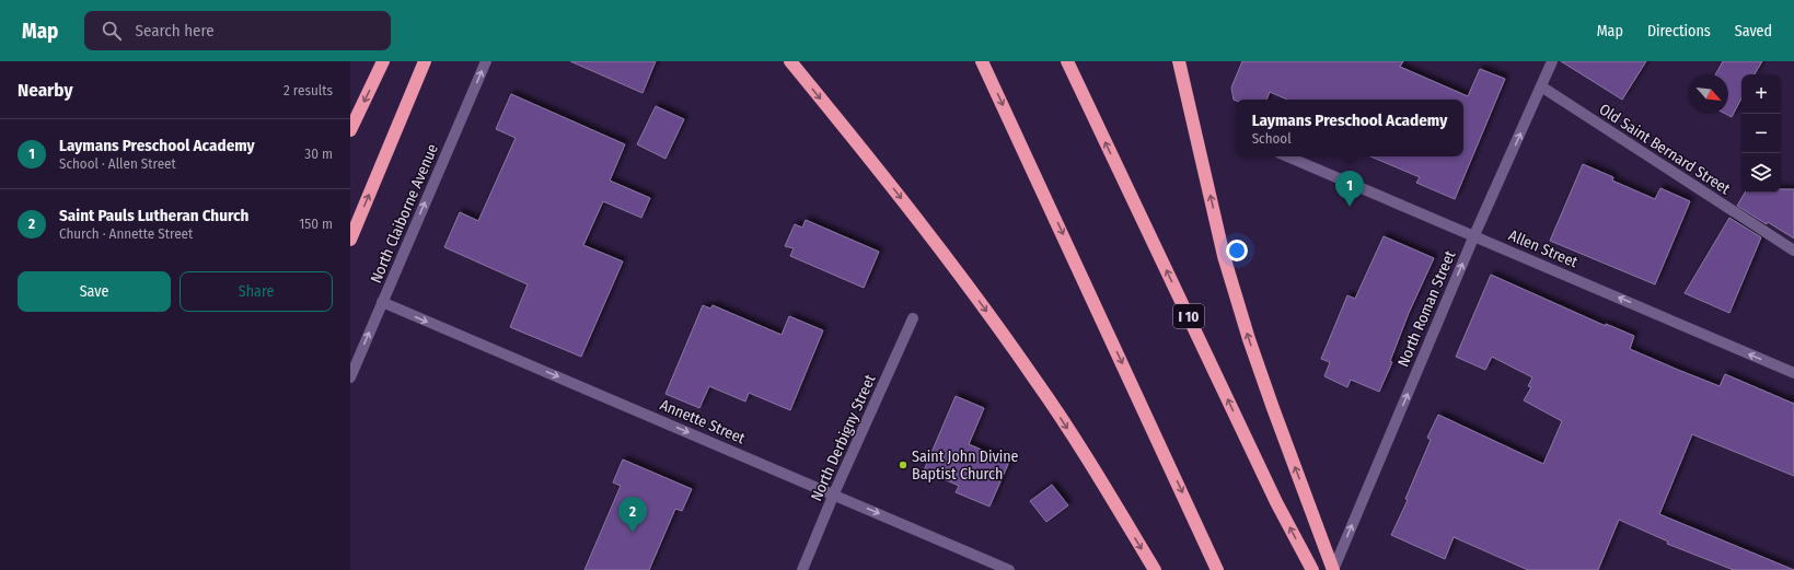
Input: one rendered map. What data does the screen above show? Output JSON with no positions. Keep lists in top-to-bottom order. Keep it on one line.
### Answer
{"streets":{"highway":["I 10"],"street":["Old Saint Bernard Street","North Claiborne Avenue","Allen Street","North Roman Street","Annette Street","North Derbigny Street"]},"crossings":[["Old Saint Bernard Street","North Roman Street"],["North Claiborne Avenue","Annette Street"],["Allen Street","North Roman Street"],["Annette Street","North Derbigny Street"]],"one_way":["North Claiborne Avenue","Allen Street","North Roman Street","Annette Street"],"places":["Saint John Divine Baptist Church"],"north":"bottom right","page":{"header":"Map","search":"Search here","nav":["Map","Directions","Saved"],"heading":["Nearby","2 results"],"map_buttons":["+","−"],"popup":["Laymans Preschool Academy","School"],"list":[{"mark":"1","name":"Laymans Preschool Academy","note":"School · Allen Street","value":"30 m"},{"mark":"2","name":"Saint Pauls Lutheran Church","note":"Church · Annette Street","value":"150 m"}],"pins":["1","2"],"buttons":["Save","Share"]}}
